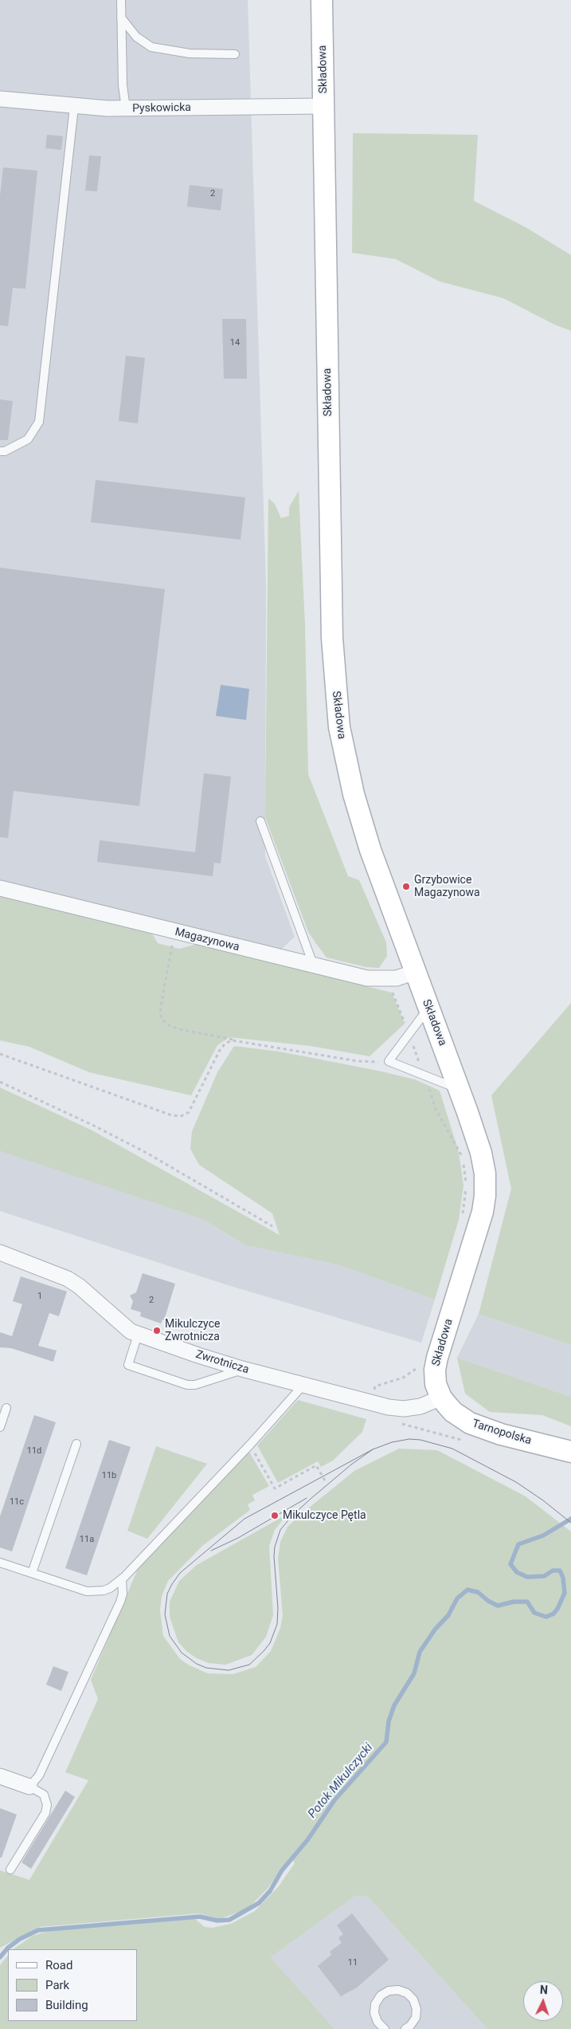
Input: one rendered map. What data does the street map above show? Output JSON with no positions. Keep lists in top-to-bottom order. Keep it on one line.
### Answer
{"streets":{"main road":["Składowa","Tarnopolska"],"street":["Pyskowicka","Magazynowa","Zwrotnicza"]},"crossings":[["Składowa","Pyskowicka"],["Składowa","Magazynowa"],["Składowa","Zwrotnicza"],["Składowa","Tarnopolska"],["Zwrotnicza","Tarnopolska"]],"water":["Potok Mikulczycki"],"places":["Grzybowice Magazynowa","Mikulczyce Zwrotnicza","Mikulczyce Pętla"],"house_numbers":["2","14","1","2","11d","11b","11c","11a","11"],"legend":["Road","Park","Building"],"north":"top"}
